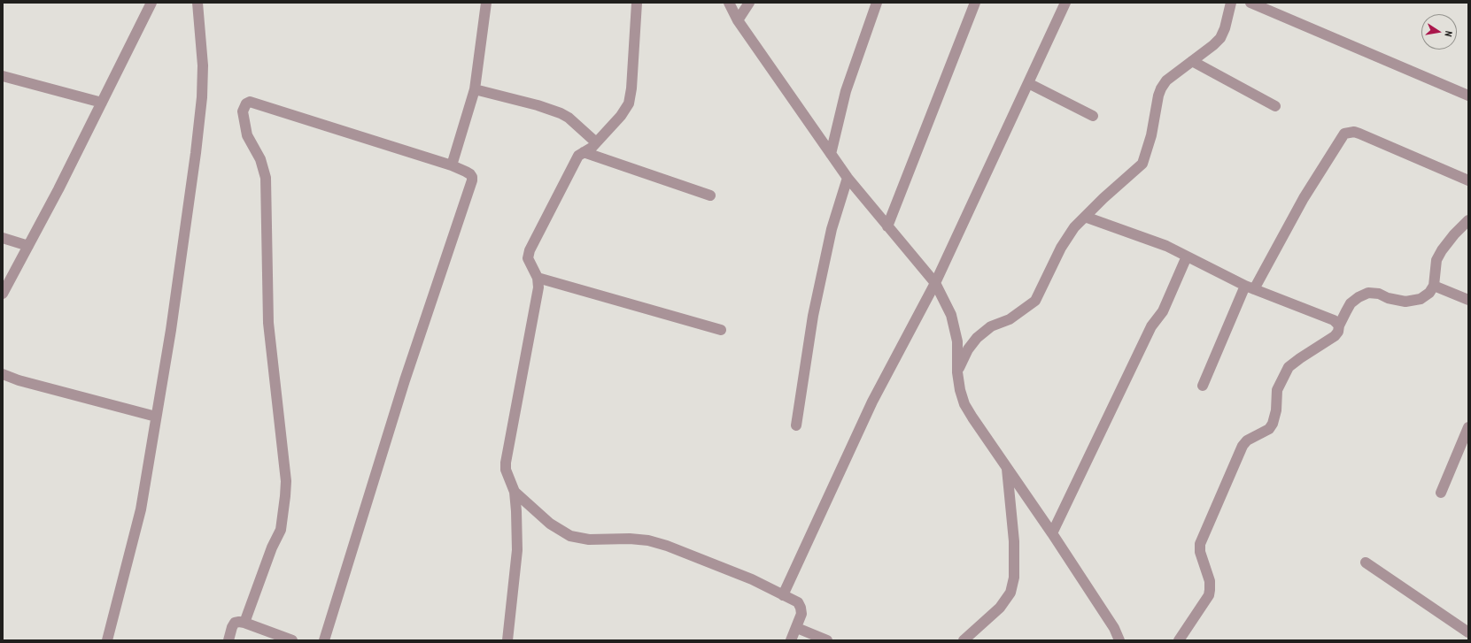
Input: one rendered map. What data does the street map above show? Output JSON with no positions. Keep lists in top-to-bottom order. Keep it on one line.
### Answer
{"north":"right"}
